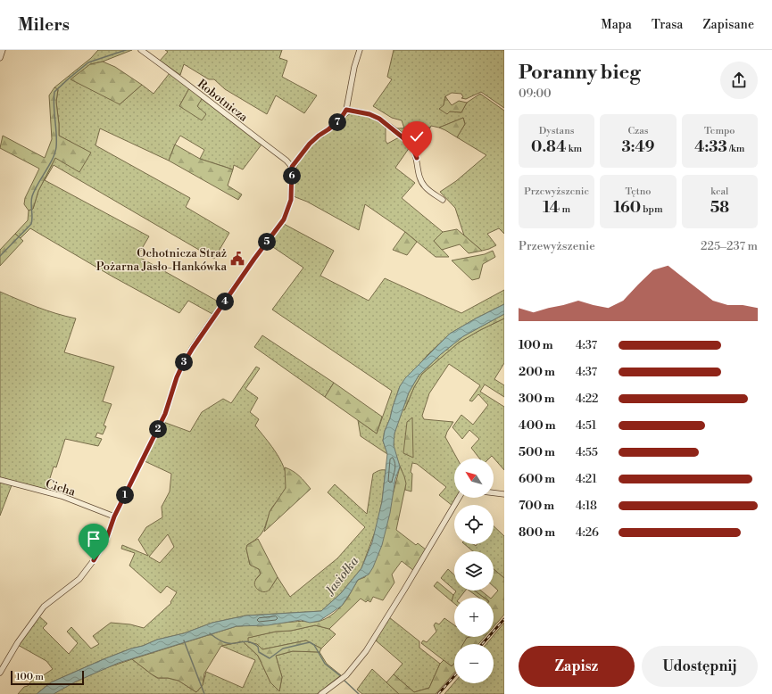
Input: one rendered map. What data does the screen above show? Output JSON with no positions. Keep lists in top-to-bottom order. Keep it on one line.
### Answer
{"streets":{"street":["Robotnicza","Cicha"]},"water":["Jasiołka"],"places":{"public building":["Ochotnicza Straż Pożarna Jasło-Hankówka"]},"scale_bar":"100 m","north":"top left","page":{"header":"Milers","nav":["Mapa","Trasa","Zapisane"],"heading":["Poranny bieg","09:00"],"stats":[["Dystans","0.84 km"],["Czas","3:49"],["Tempo","4:33 /km"],["Przewyższenie","14 m"],["Tętno","160 bpm"],["kcal","58"]],"pins":["7","6","5","4","3","2","1"],"chart":["Przewyższenie","225–237 m"],"list":[{"name":"100 m","note":"4:37"},{"name":"200 m","note":"4:37"},{"name":"300 m","note":"4:22"},{"name":"400 m","note":"4:51"},{"name":"500 m","note":"4:55"},{"name":"600 m","note":"4:21"},{"name":"700 m","note":"4:18"},{"name":"800 m","note":"4:26"}],"map_buttons":["+","−"],"buttons":["Zapisz","Udostępnij"],"scale":"100 m"}}
